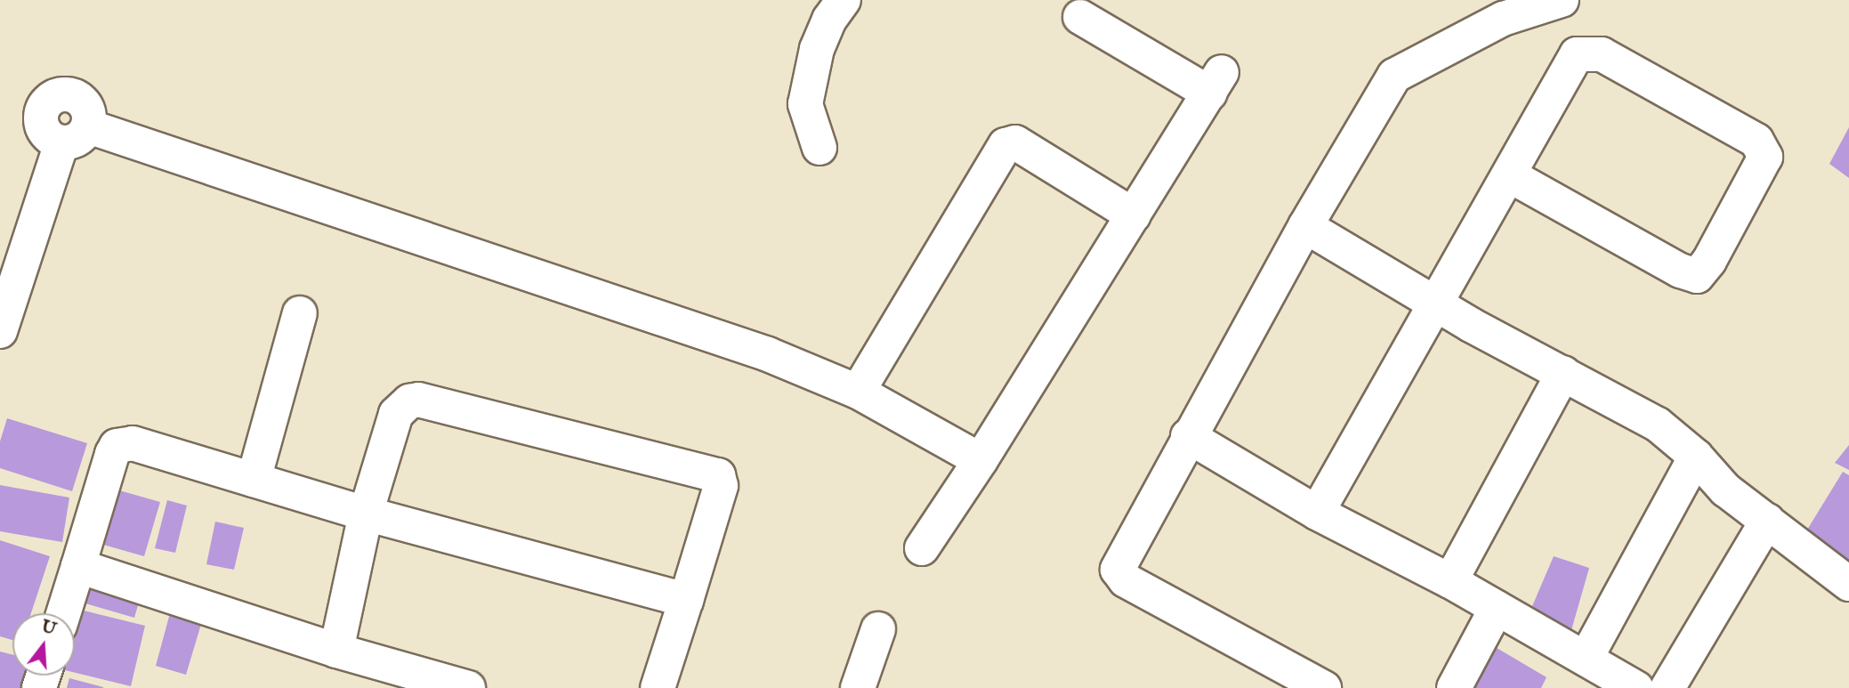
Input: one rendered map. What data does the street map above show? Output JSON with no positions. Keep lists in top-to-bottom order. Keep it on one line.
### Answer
{"north":"top"}
